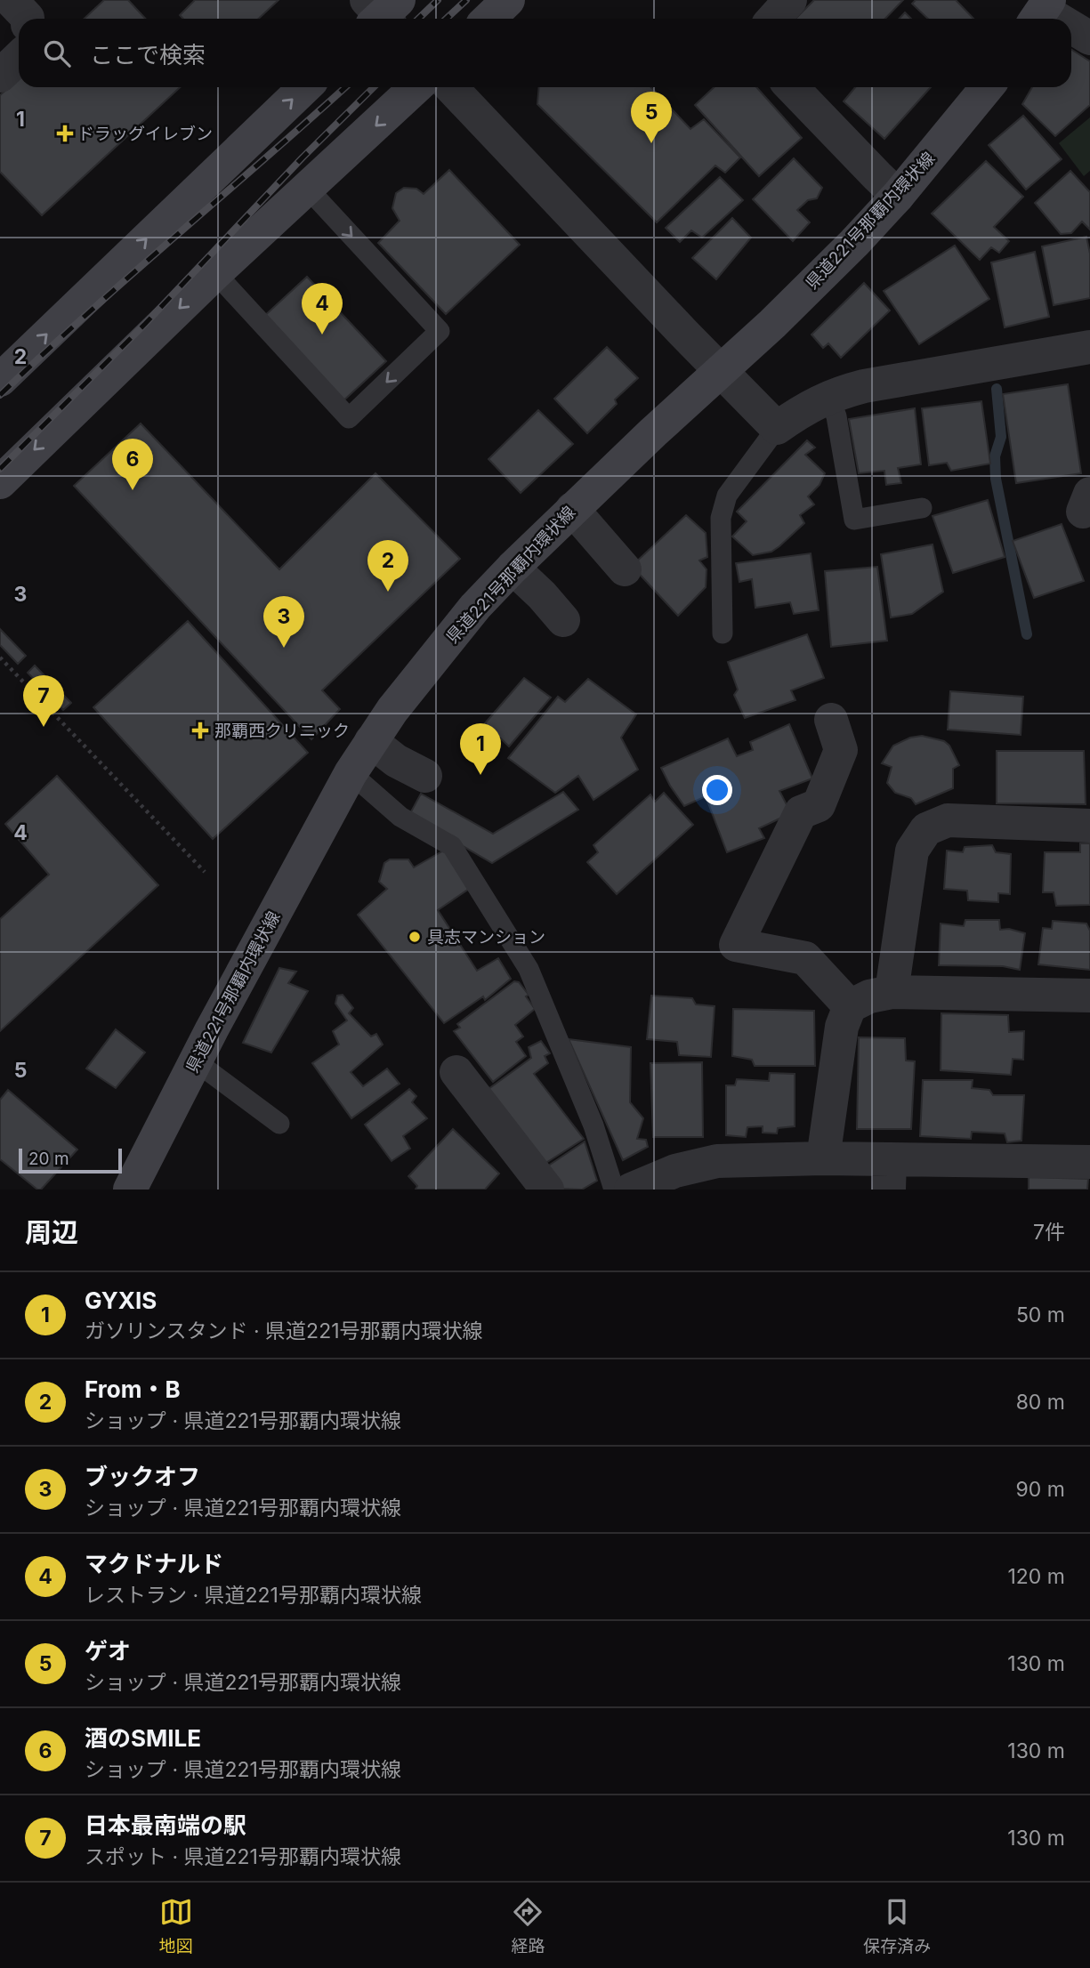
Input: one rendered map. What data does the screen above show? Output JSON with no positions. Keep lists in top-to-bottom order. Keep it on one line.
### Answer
{"streets":{"main road":["県道221号那覇内環状線"]},"places":{"health":["ドラッグイレブン","那覇西クリニック"],"other":["具志マンション"]},"scale_bar":"20 m","page":{"search":"ここで検索","pins":["5","4","6","2","3","7","1"],"scale":"20 m","heading":["周辺","7件"],"list":[{"mark":"1","name":"GYXIS","note":"ガソリンスタンド · 県道221号那覇内環状線","value":"50 m"},{"mark":"2","name":"From・B","note":"ショップ · 県道221号那覇内環状線","value":"80 m"},{"mark":"3","name":"ブックオフ","note":"ショップ · 県道221号那覇内環状線","value":"90 m"},{"mark":"4","name":"マクドナルド","note":"レストラン · 県道221号那覇内環状線","value":"120 m"},{"mark":"5","name":"ゲオ","note":"ショップ · 県道221号那覇内環状線","value":"130 m"},{"mark":"6","name":"酒のSMILE","note":"ショップ · 県道221号那覇内環状線","value":"130 m"},{"mark":"7","name":"日本最南端の駅","note":"スポット · 県道221号那覇内環状線","value":"130 m"}],"nav":["地図","経路","保存済み"]},"grid":{"rows":["1","2","3","4","5"]}}
